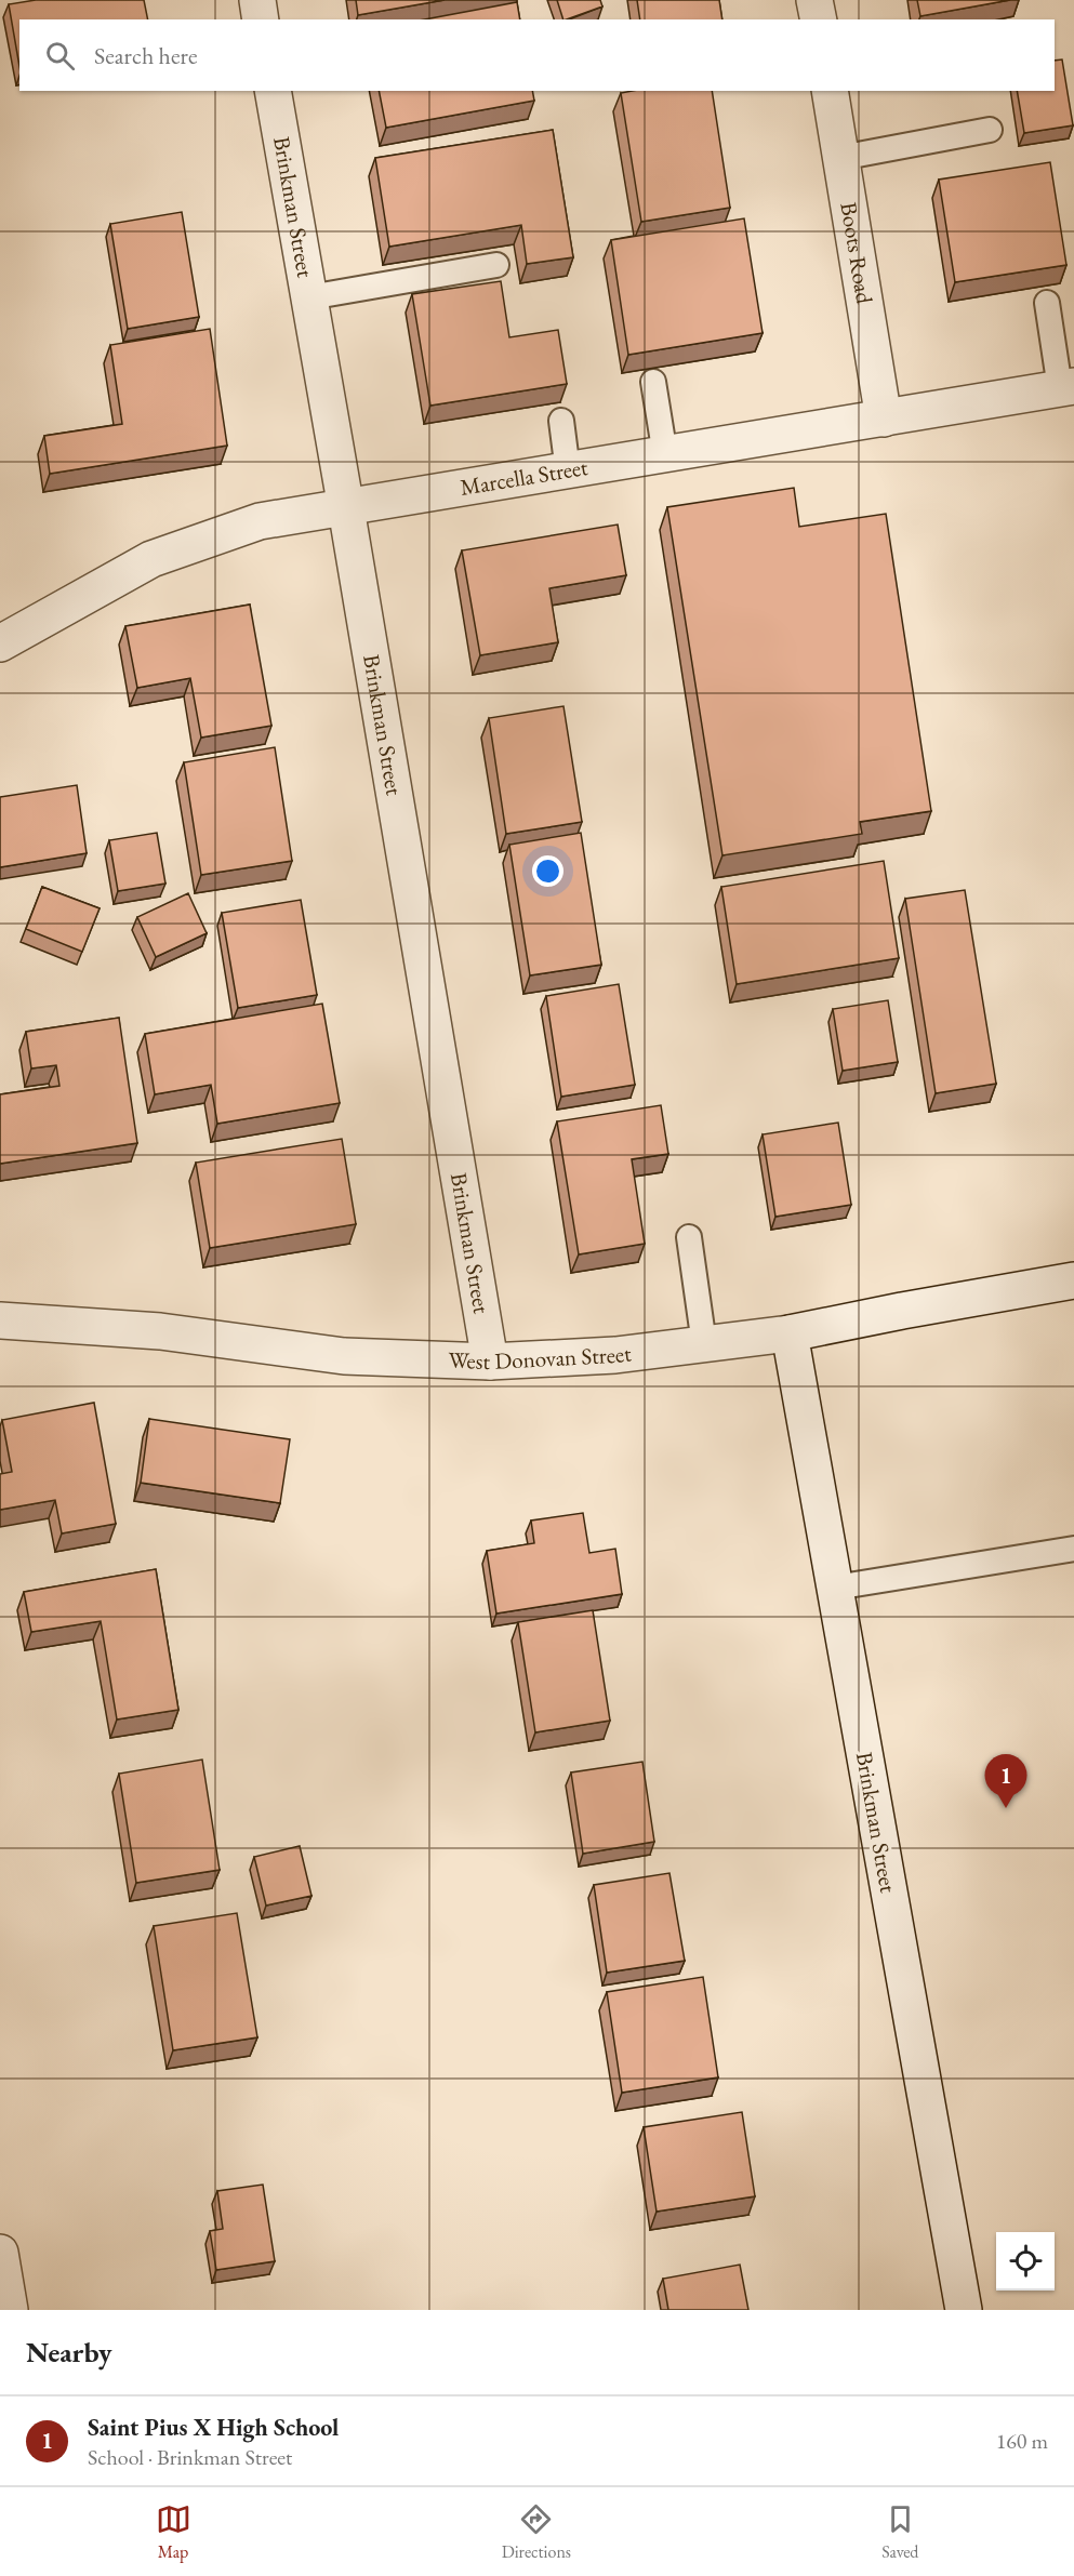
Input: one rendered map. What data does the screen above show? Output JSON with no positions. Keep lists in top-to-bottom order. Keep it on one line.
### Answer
{"streets":{"street":["Brinkman Street","Boots Road","Marcella Street","West Donovan Street"]},"crossings":[["Brinkman Street","Marcella Street"],["Brinkman Street","West Donovan Street"],["Boots Road","Marcella Street"]],"page":{"search":"Search here","pins":"1","heading":"Nearby","list":[{"mark":"1","name":"Saint Pius X High School","note":"School · Brinkman Street","value":"160 m"}],"nav":["Map","Directions","Saved"]}}
